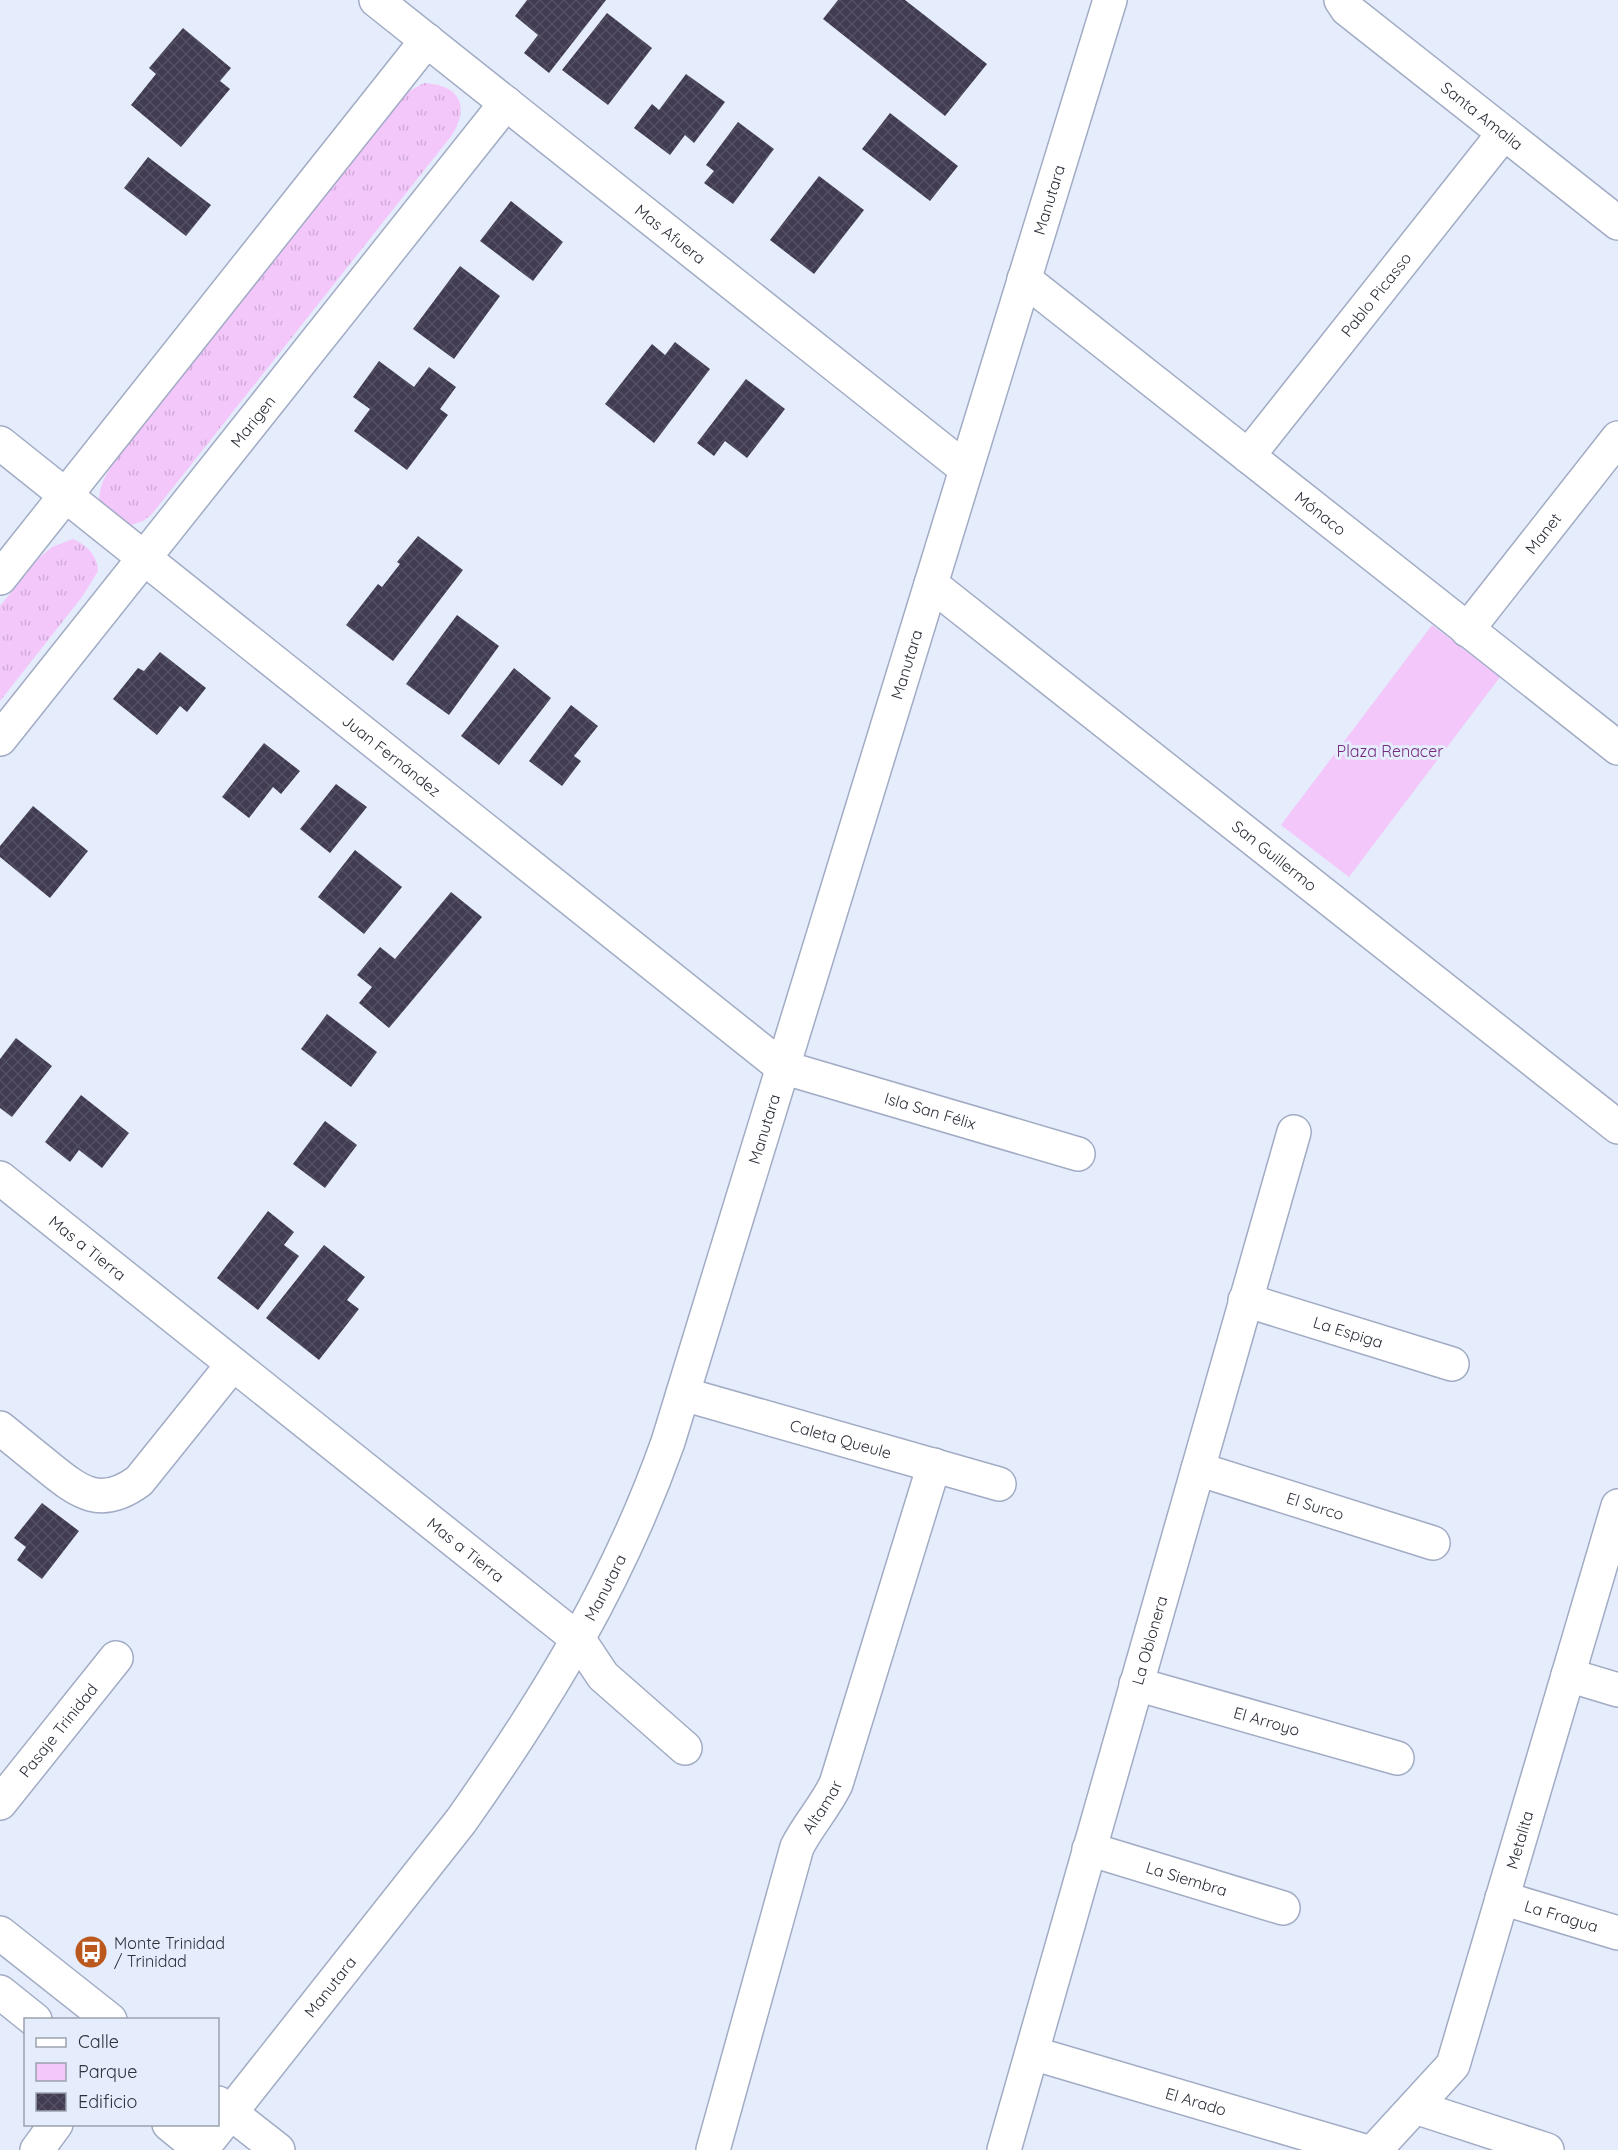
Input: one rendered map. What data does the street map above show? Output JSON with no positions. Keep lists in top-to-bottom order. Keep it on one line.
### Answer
{"streets":{"street":["Santa Amalia","Manutara","Mas Afuera","Pablo Picasso","Marigen","Mónaco","Manet","Juan Fernández","San Guillermo","Isla San Félix","Mas a Tierra","La Espiga","Caleta Queule","El Surco","La Oblonera","El Arroyo","Pasaje Trinidad","Altamar","Metalita","La Siembra","La Fragua","El Arado"]},"crossings":[["Santa Amalia","Pablo Picasso"],["Manutara","Mas Afuera"],["Manutara","Mónaco"],["Manutara","Juan Fernández"],["Manutara","San Guillermo"],["Manutara","Isla San Félix"],["Manutara","Mas a Tierra"],["Manutara","Caleta Queule"],["Mas Afuera","Marigen"],["Pablo Picasso","Mónaco"],["Marigen","Juan Fernández"],["Mónaco","Manet"],["Juan Fernández","Isla San Félix"],["La Espiga","La Oblonera"],["Caleta Queule","Altamar"],["El Surco","La Oblonera"],["La Oblonera","El Arroyo"],["La Oblonera","La Siembra"],["La Oblonera","El Arado"],["Metalita","La Fragua"]],"parks":["Plaza Renacer"],"places":{"bus stop":["Monte Trinidad / Trinidad"]},"legend":["Calle","Parque","Edificio"]}
